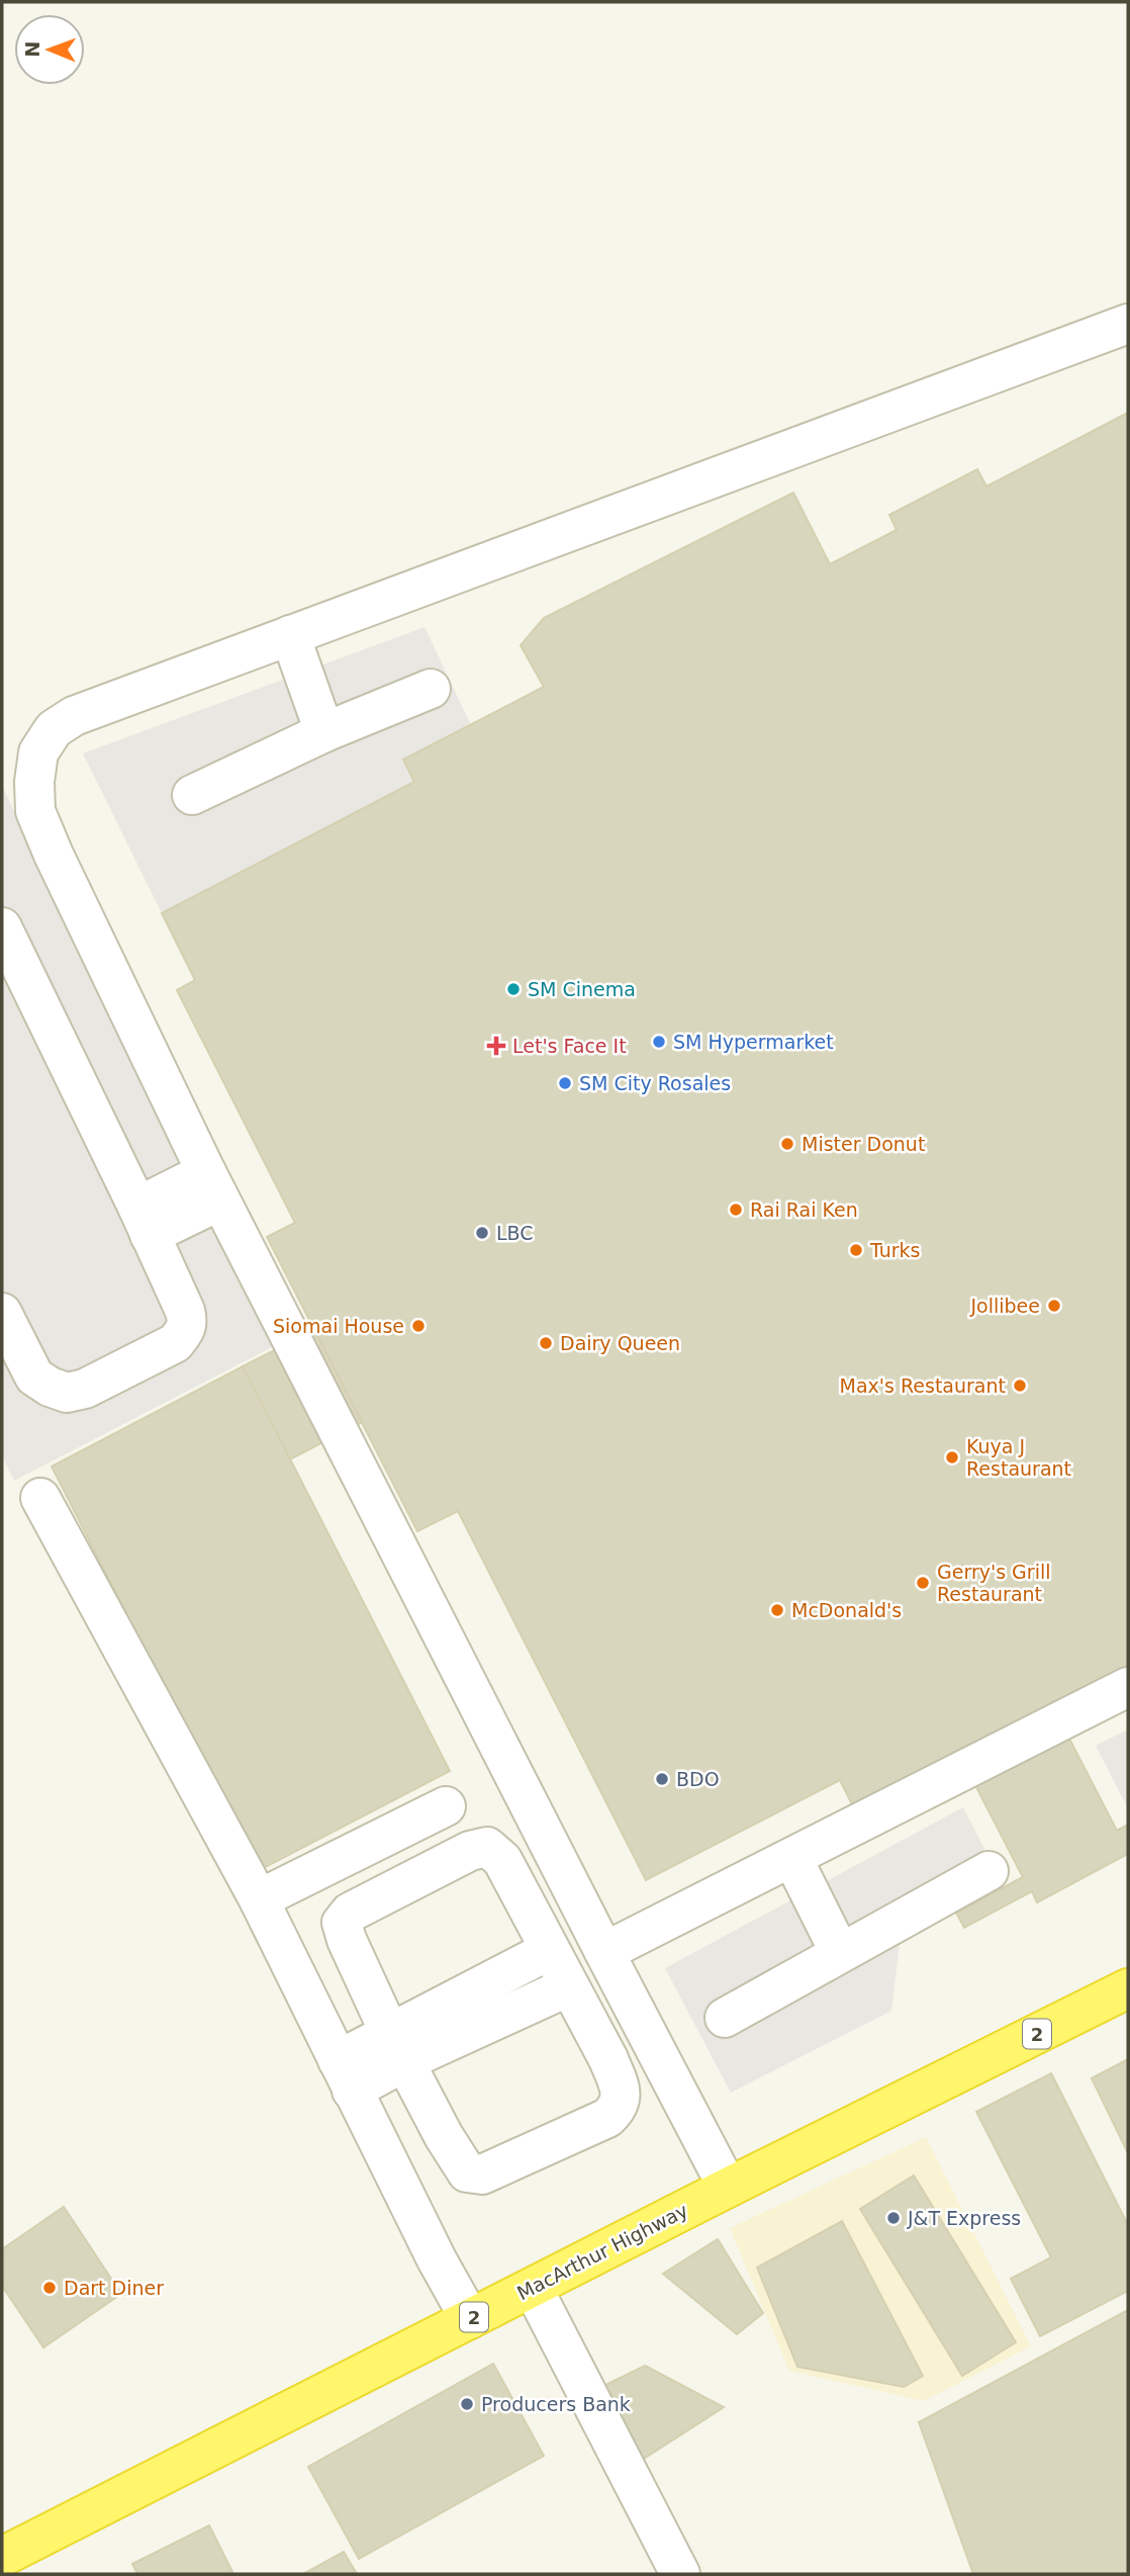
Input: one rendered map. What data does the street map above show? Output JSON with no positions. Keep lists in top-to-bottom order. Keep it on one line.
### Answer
{"streets":{"highway":["2","MacArthur Highway"]},"places":{"other":["SM Cinema","SM Hypermarket","SM City Rosales","Mister Donut","Rai Rai Ken","LBC","Turks","Jollibee","Siomai House","Dairy Queen","Max's Restaurant","Kuya J Restaurant","Gerry's Grill Restaurant","McDonald's","BDO","J&T Express","Dart Diner","Producers Bank"],"health":["Let's Face It"]},"north":"left"}
